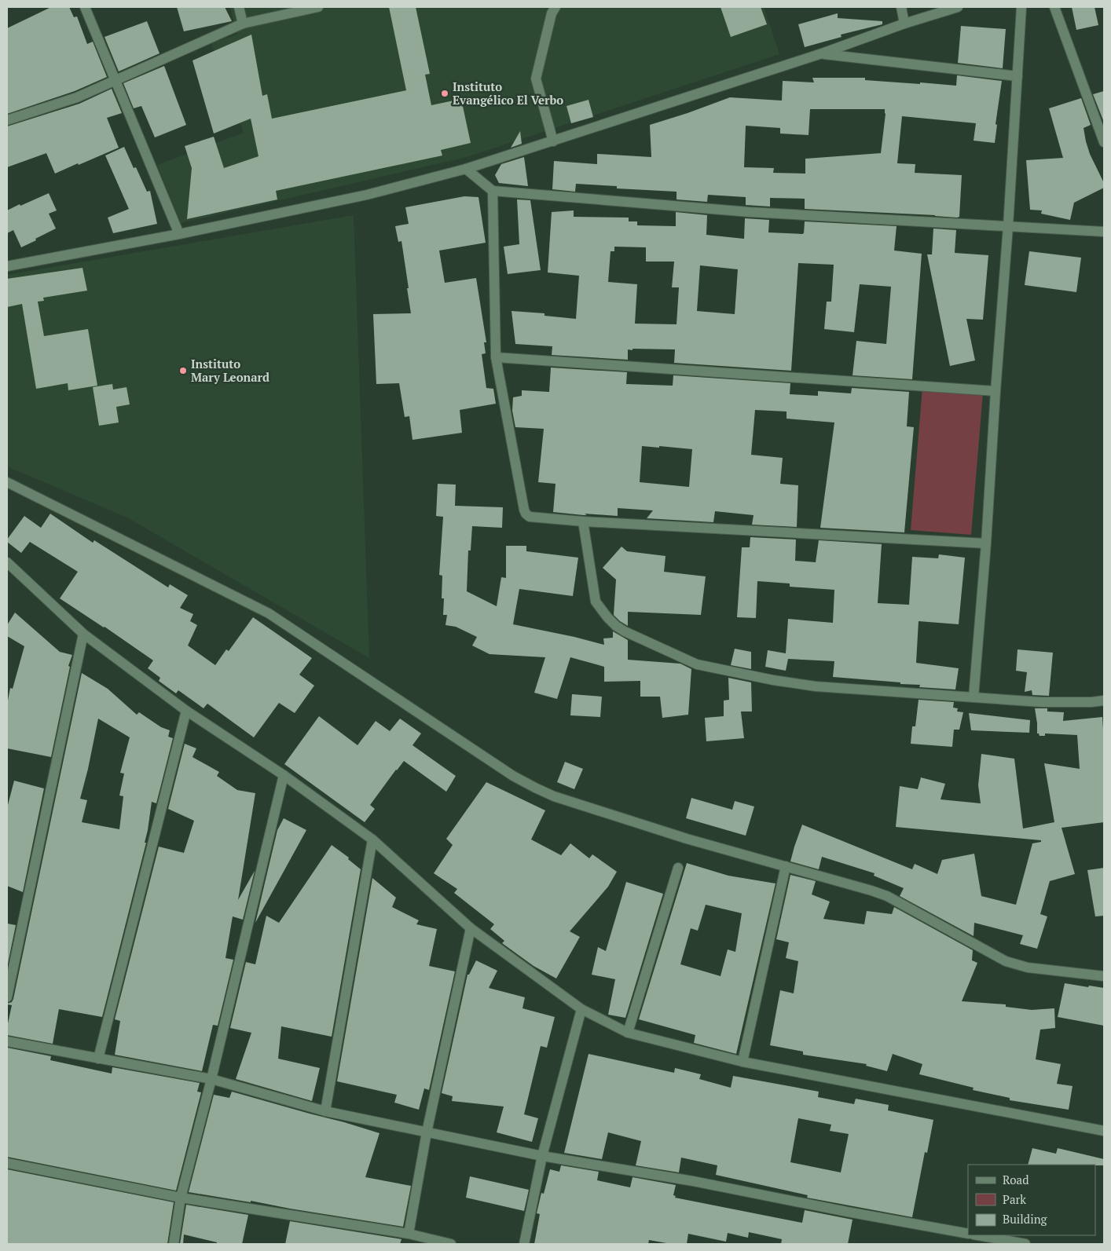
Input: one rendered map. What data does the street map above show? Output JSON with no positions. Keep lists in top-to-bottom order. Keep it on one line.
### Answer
{"places":["Instituto Evangélico El Verbo","Instituto Mary Leonard"],"legend":["Road","Park","Building"]}
